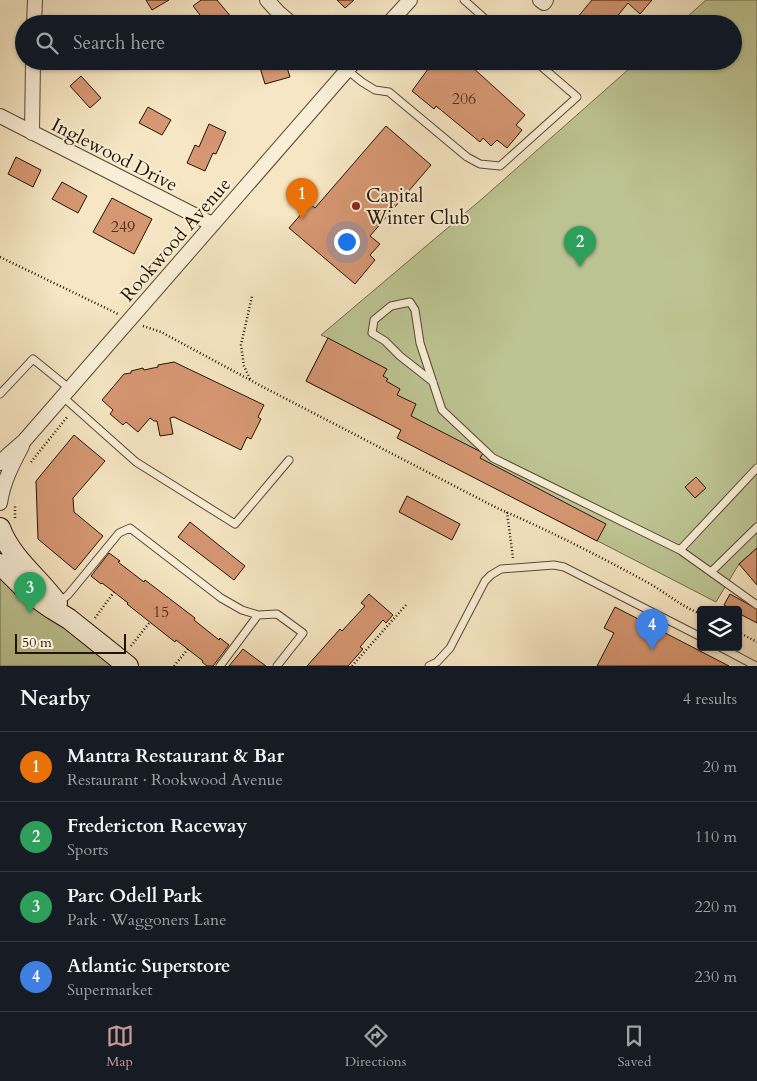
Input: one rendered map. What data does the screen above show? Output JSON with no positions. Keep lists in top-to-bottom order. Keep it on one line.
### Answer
{"streets":{"street":["Inglewood Drive","Rookwood Avenue"]},"crossings":[["Inglewood Drive","Rookwood Avenue"]],"places":["Capital Winter Club"],"house_numbers":["206","249","15"],"scale_bar":"50 m","page":{"search":"Search here","pins":["1","2","3","4"],"scale":"50 m","heading":["Nearby","4 results"],"list":[{"mark":"1","name":"Mantra Restaurant & Bar","note":"Restaurant · Rookwood Avenue","value":"20 m"},{"mark":"2","name":"Fredericton Raceway","note":"Sports","value":"110 m"},{"mark":"3","name":"Parc Odell Park","note":"Park · Waggoners Lane","value":"220 m"},{"mark":"4","name":"Atlantic Superstore","note":"Supermarket","value":"230 m"}],"nav":["Map","Directions","Saved"]}}
